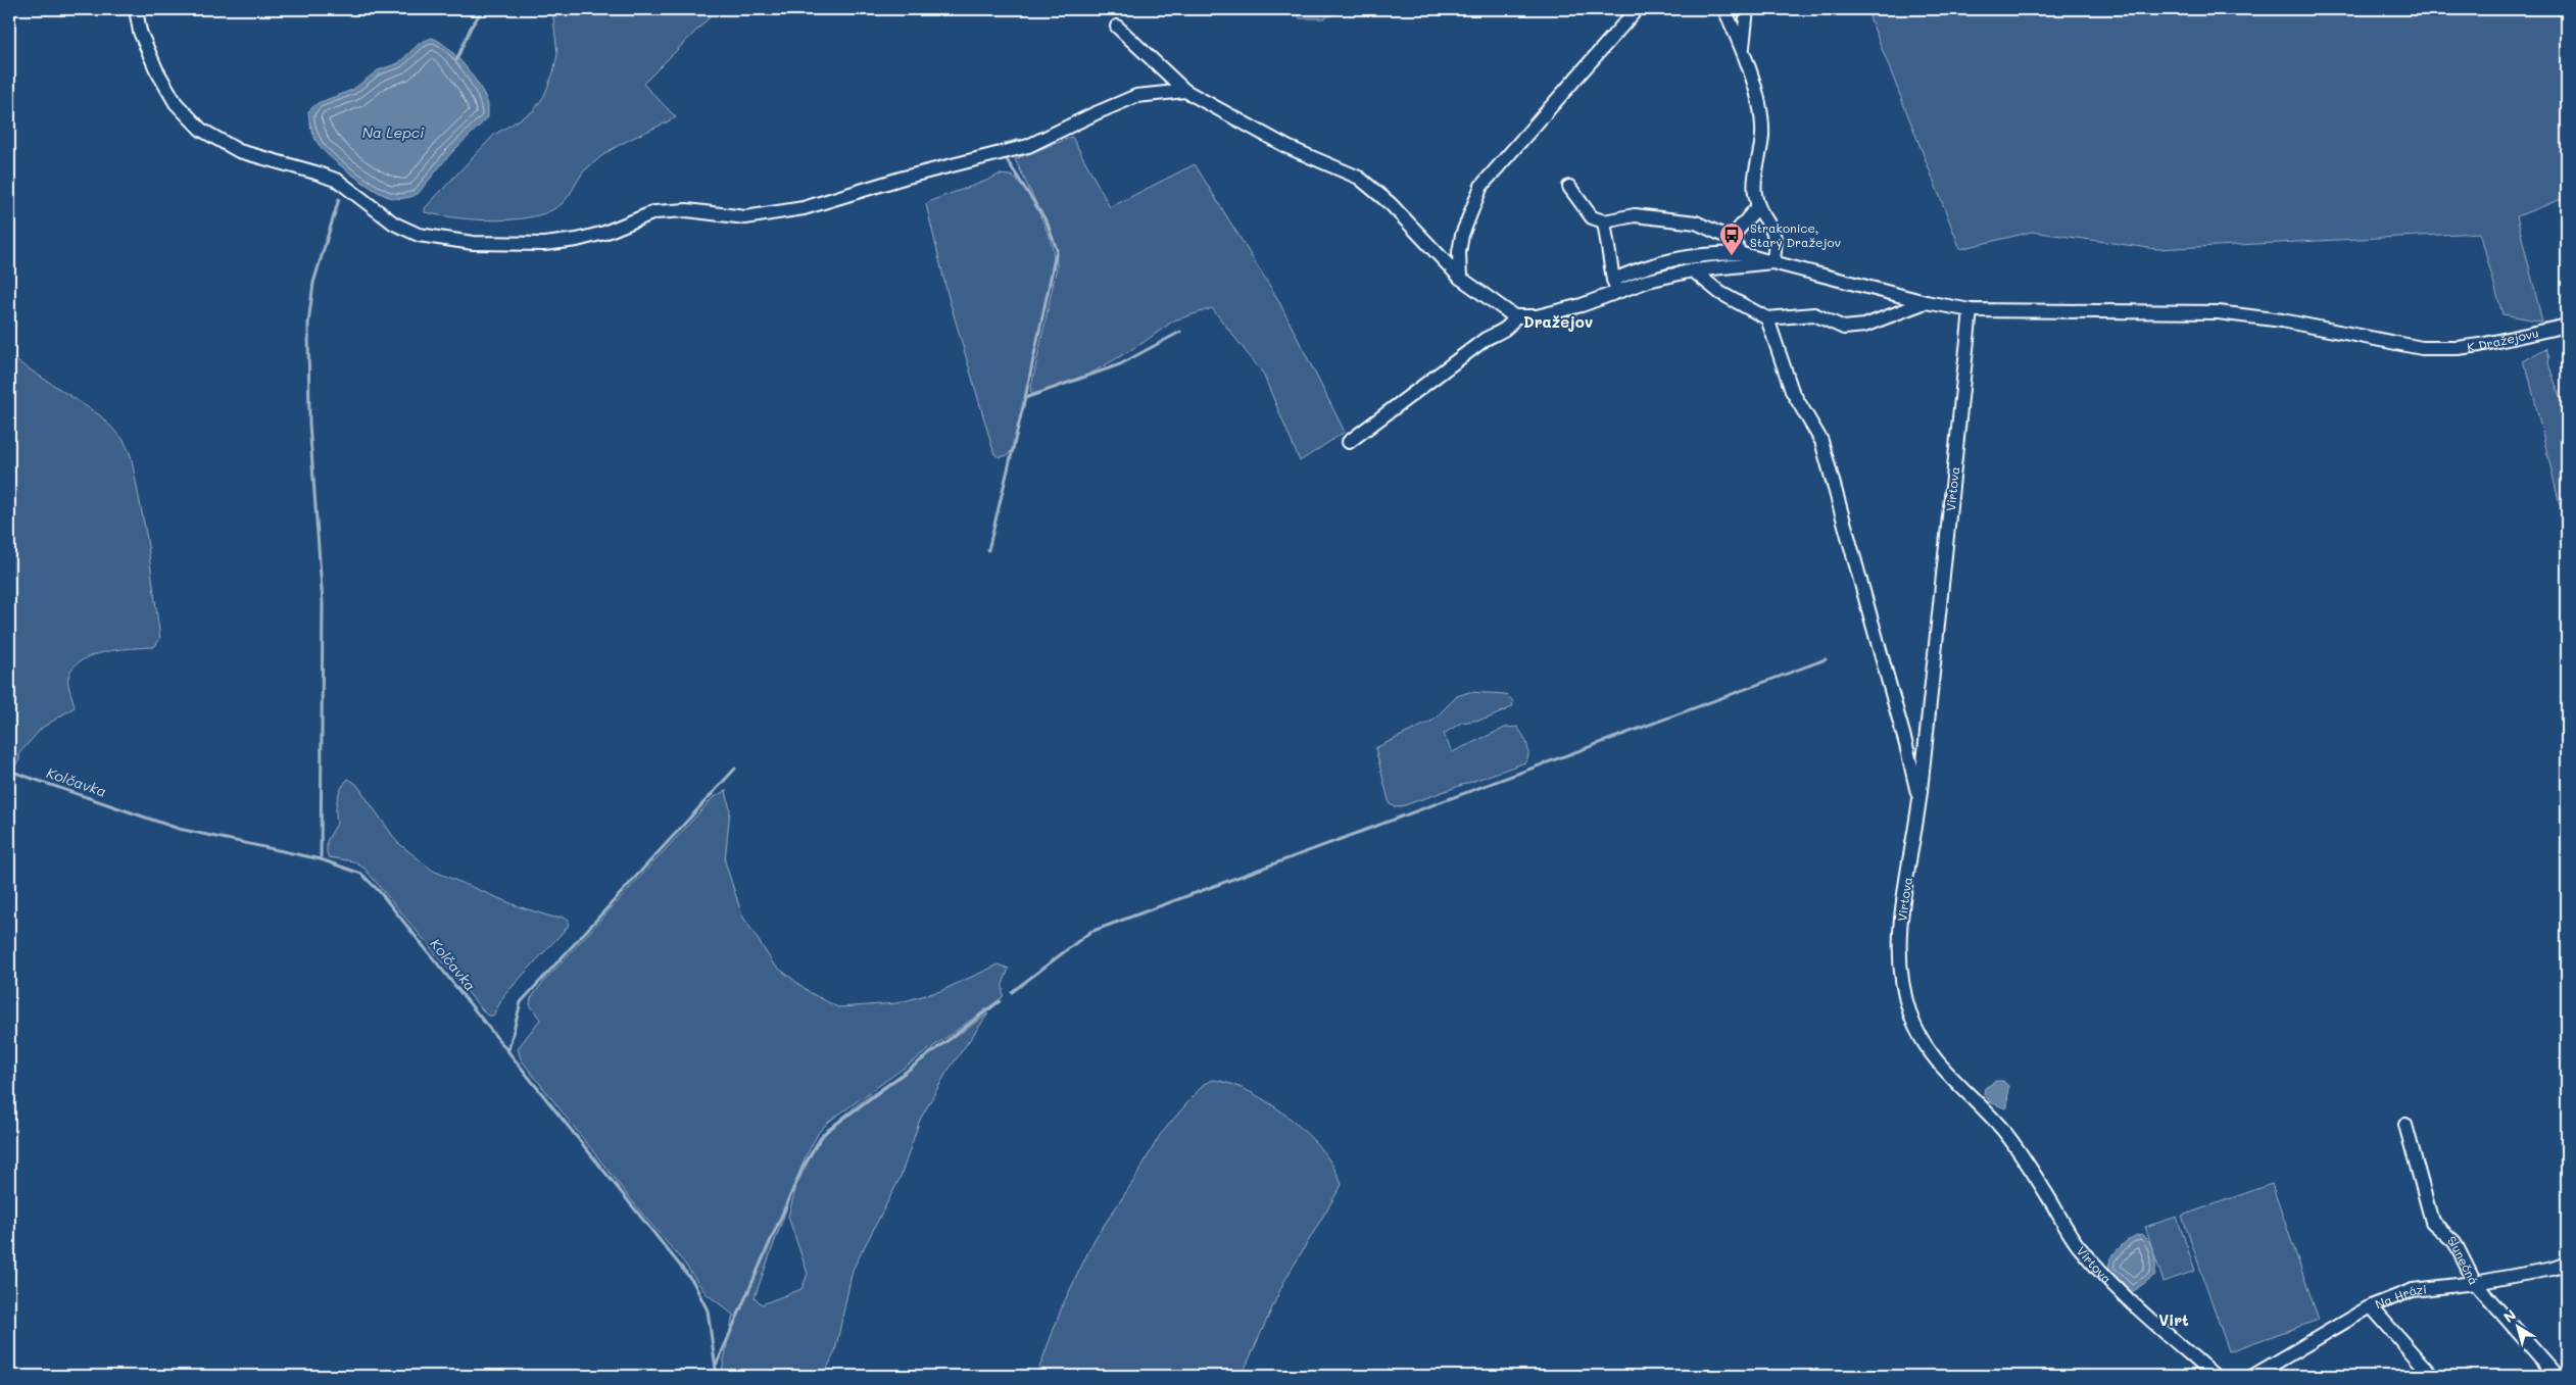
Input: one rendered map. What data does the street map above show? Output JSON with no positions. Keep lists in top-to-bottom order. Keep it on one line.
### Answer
{"streets":{"street":["K Dražejovu","Virtova","Slunečná","Na Hrázi"]},"crossings":[["K Dražejovu","Virtova"],["Slunečná","Na Hrázi"]],"districts":["Dražejov","Virt"],"water":["Na Lepci","Kolčavka"],"places":{"bus stop":["Strakonice, Starý Dražejov"]},"north":"top left"}
